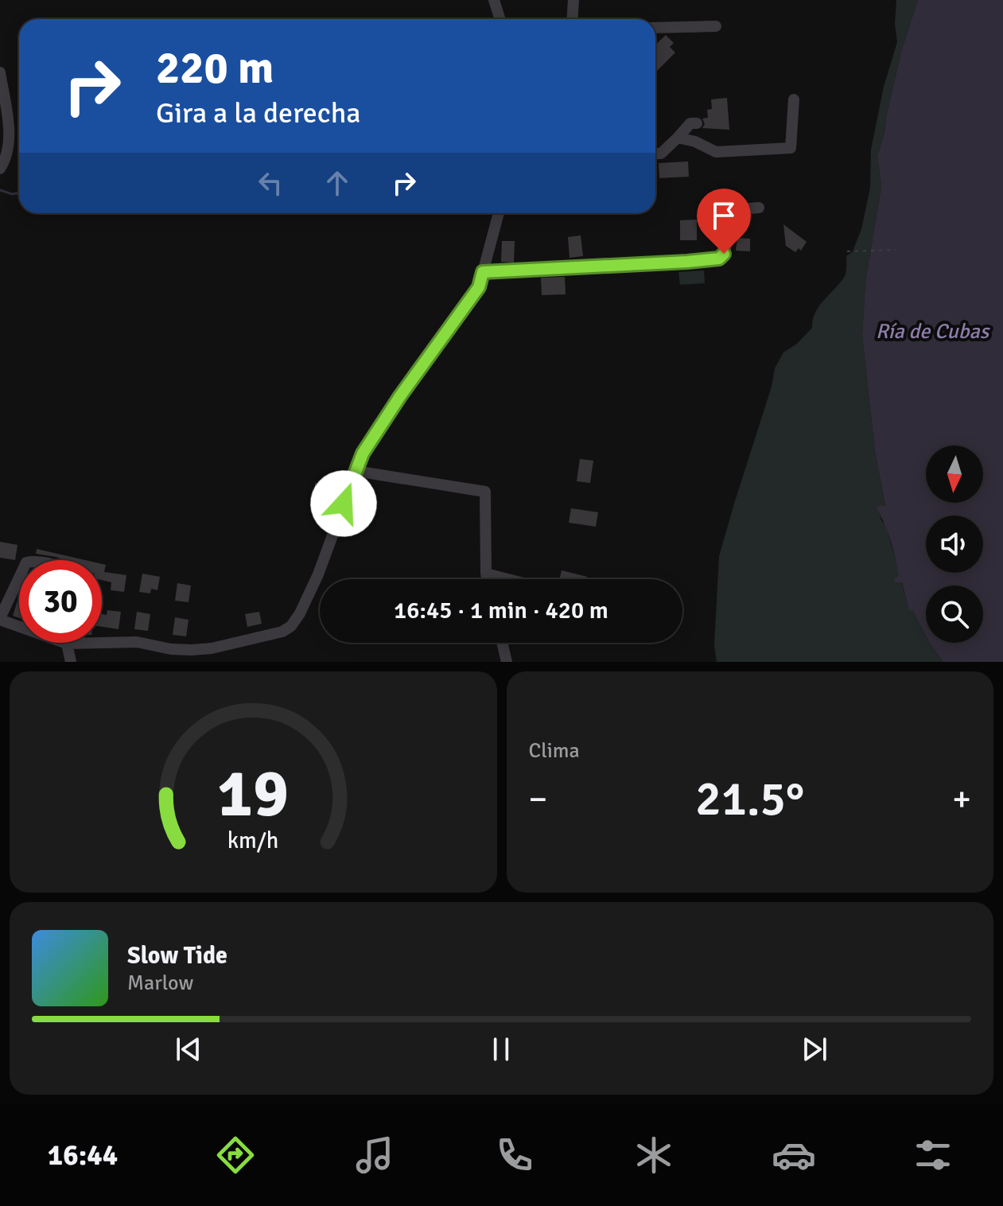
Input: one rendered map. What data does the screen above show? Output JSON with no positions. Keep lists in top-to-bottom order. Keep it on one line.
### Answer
{"water":["Ría de Cubas"],"north":"bottom","page":{"turn":["220 m","Gira a la derecha"],"limit":"30","trip":"16:45 · 1 min · 420 m","tile":"Clima","heat":["−","21.5°","+"],"song":["Slow Tide","Marlow"],"tabs":"16:44","gauge":["19","km/h"]}}
